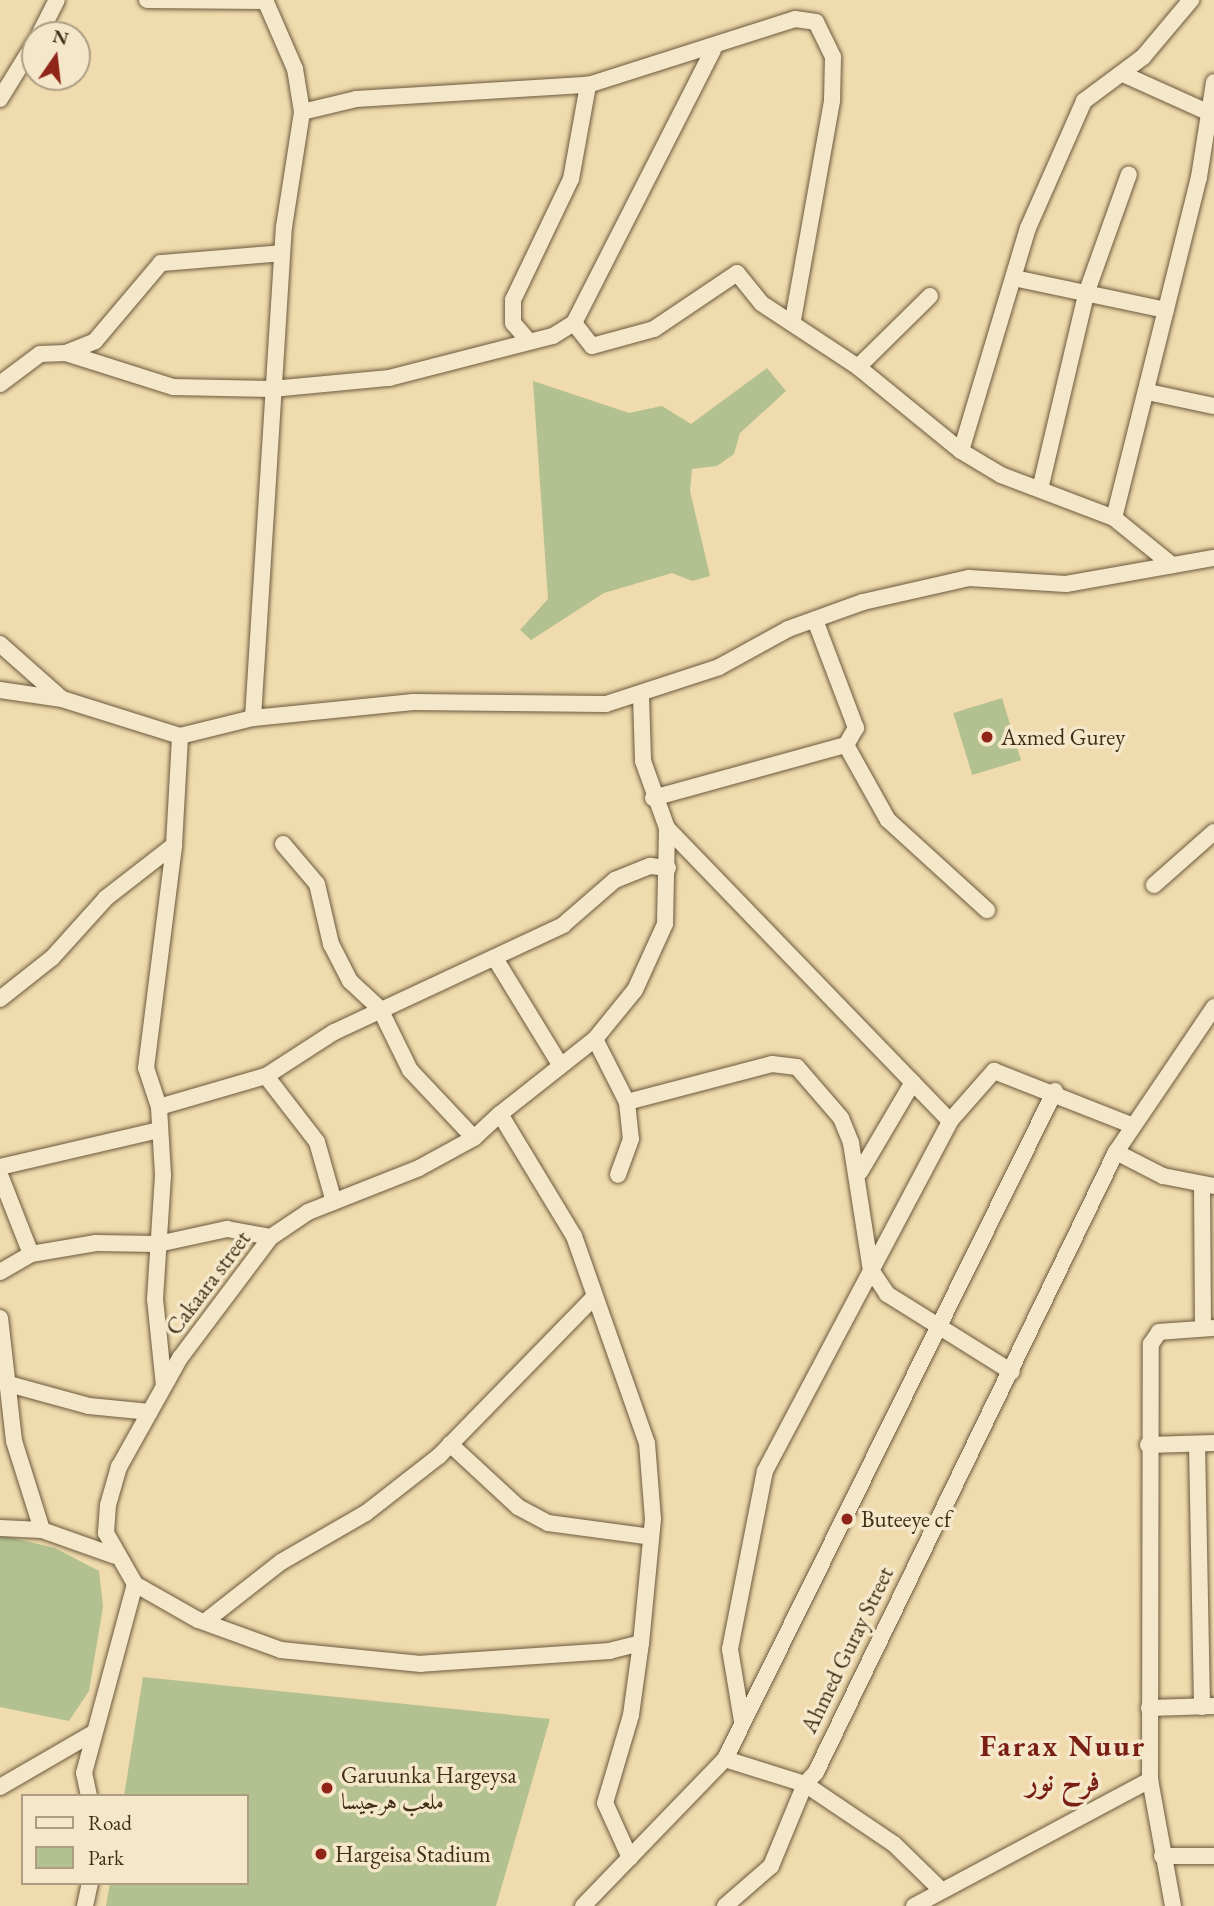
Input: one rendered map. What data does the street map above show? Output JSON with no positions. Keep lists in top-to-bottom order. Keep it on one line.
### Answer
{"streets":{"street":["Cakaara street","Ahmed Guray Street"]},"districts":["Farax Nuur فرح نور"],"places":["Axmed Gurey","Buteeye cf","Garuunka Hargeysa ملعب هرجيسا","Hargeisa Stadium"],"legend":["Road","Park"],"north":"top"}
